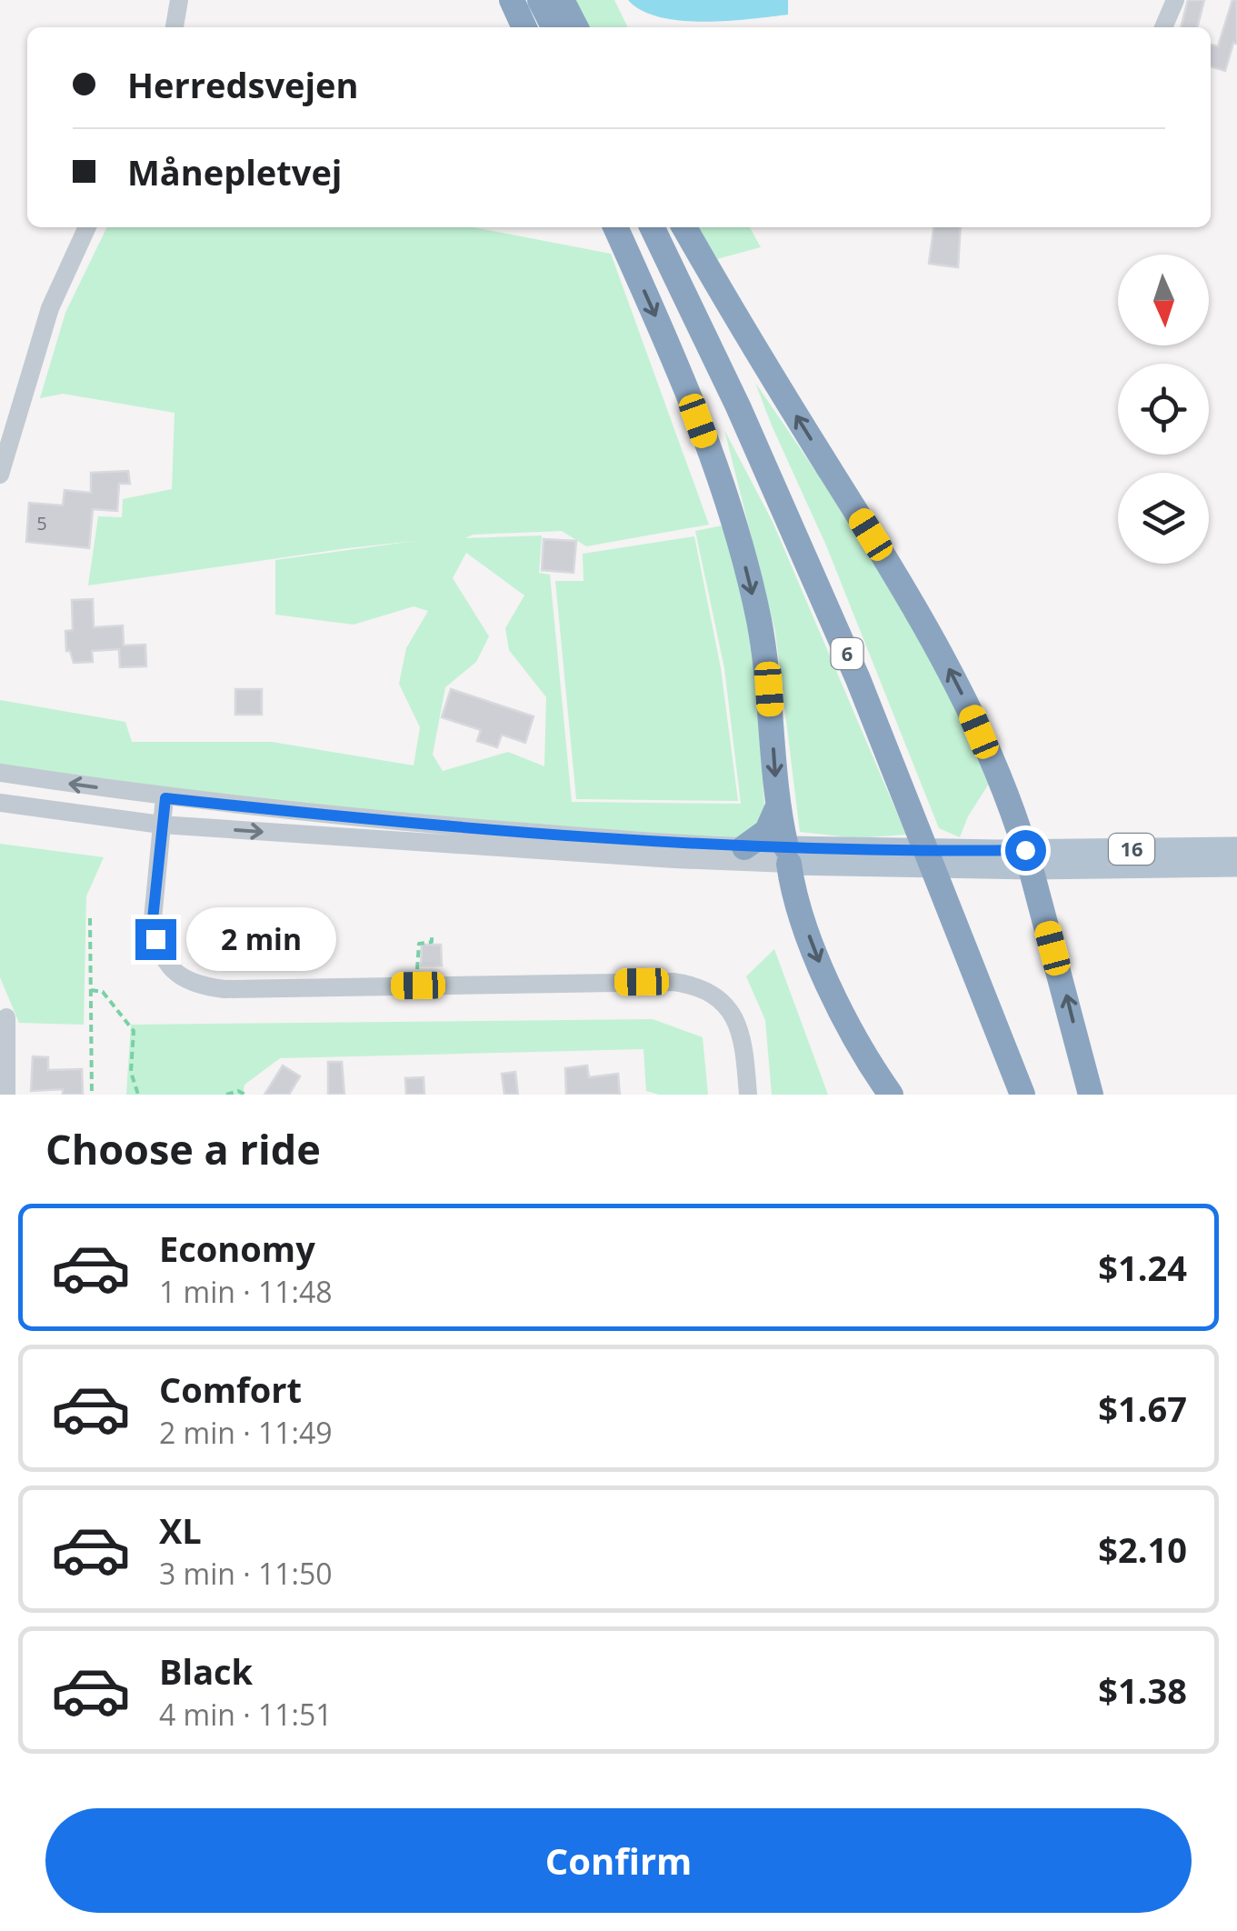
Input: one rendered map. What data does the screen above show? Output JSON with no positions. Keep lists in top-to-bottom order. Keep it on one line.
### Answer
{"streets":{"highway":["6"],"main road":["16"]},"house_numbers":["5"],"north":"bottom","page":{"banner":["Herredsvejen","Månepletvej"],"bubble":"2 min","heading":"Choose a ride","list":[{"name":"Economy","note":"1 min · 11:48","value":"$1.24"},{"name":"Comfort","note":"2 min · 11:49","value":"$1.67"},{"name":"XL","note":"3 min · 11:50","value":"$2.10"},{"name":"Black","note":"4 min · 11:51","value":"$1.38"}],"buttons":"Confirm"}}
